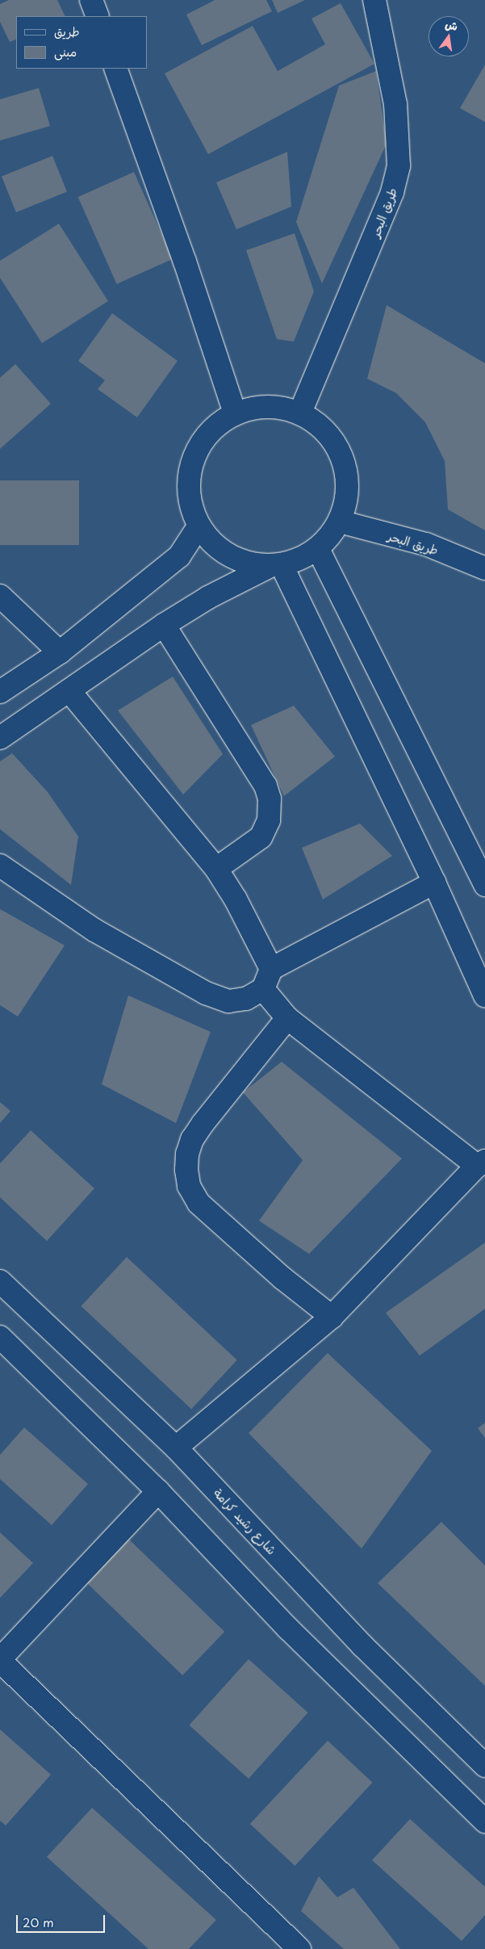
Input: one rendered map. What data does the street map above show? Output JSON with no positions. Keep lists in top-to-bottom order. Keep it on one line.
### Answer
{"streets":{"main road":["طريق البحر","شارع رشيد كرامة"]},"legend":["طريق","مبنى"],"scale_bar":"20 m","north":"top"}
